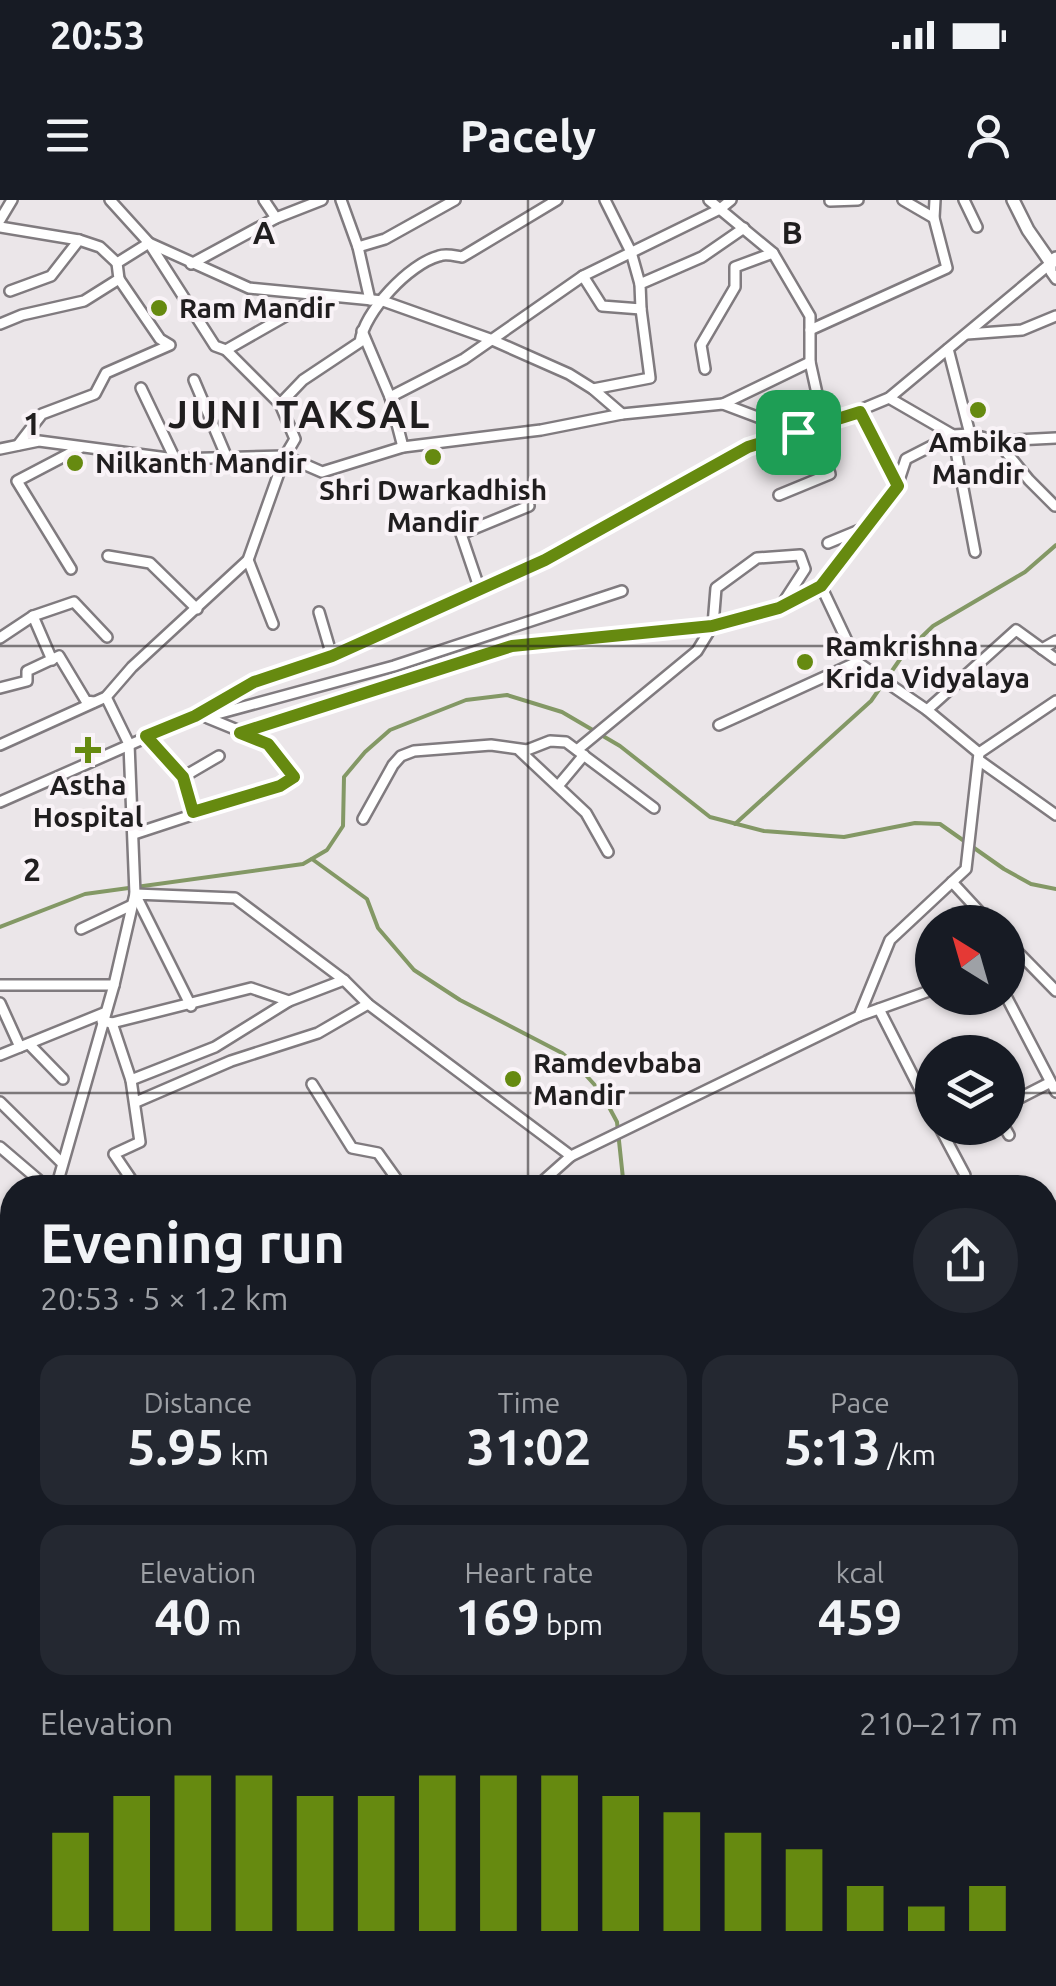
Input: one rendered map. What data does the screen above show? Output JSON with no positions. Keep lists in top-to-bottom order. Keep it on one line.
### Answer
{"districts":["JUNI TAKSAL"],"places":{"other":["Ram Mandir","Ambika Mandir","Shri Dwarkadhish Mandir","Nilkanth Mandir","Ramkrishna Krida Vidyalaya","Ramdevbaba Mandir"],"health":["Astha Hospital"]},"north":"top left","page":{"status":"20:53","header":"Pacely","heading":["Evening run","20:53 · 5 × 1.2 km"],"stats":[["Distance","5.95 km"],["Time","31:02"],["Pace","5:13 /km"],["Elevation","40 m"],["Heart rate","169 bpm"],["kcal","459"]],"chart":["Elevation","210–217 m"]},"grid":{"columns":["A","B"],"rows":["1","2"]}}
